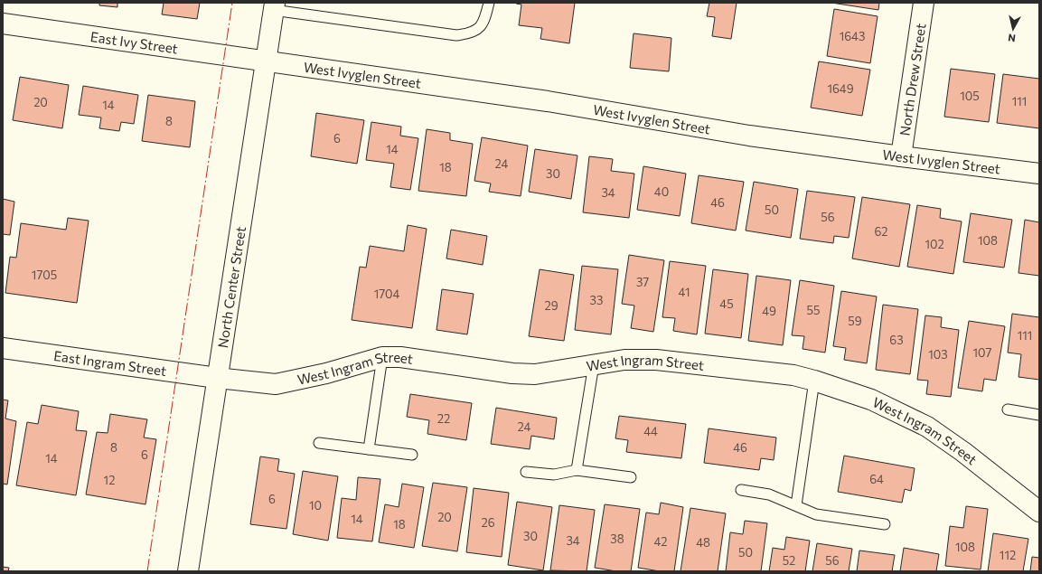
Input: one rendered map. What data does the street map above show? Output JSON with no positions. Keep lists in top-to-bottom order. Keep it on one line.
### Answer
{"streets":{"street":["East Ivy Street","West Ivyglen Street","North Drew Street","North Center Street","East Ingram Street","West Ingram Street"]},"crossings":[["East Ivy Street","West Ivyglen Street"],["East Ivy Street","North Center Street"],["West Ivyglen Street","North Drew Street"],["West Ivyglen Street","North Center Street"],["North Center Street","East Ingram Street"],["North Center Street","West Ingram Street"],["East Ingram Street","West Ingram Street"]],"house_numbers":["1643","1649","105","111","20","14","8","6","14","24","18","30","40","34","46","50","56","62","108","102","1705","37","41","1704","33","45","29","55","49","59","111","63","107","103","22","24","44","8","46","6","14","64","12","6","10","20","14","26","18","30","38","34","42","48","108","50","112","52","56"],"north":"bottom"}
